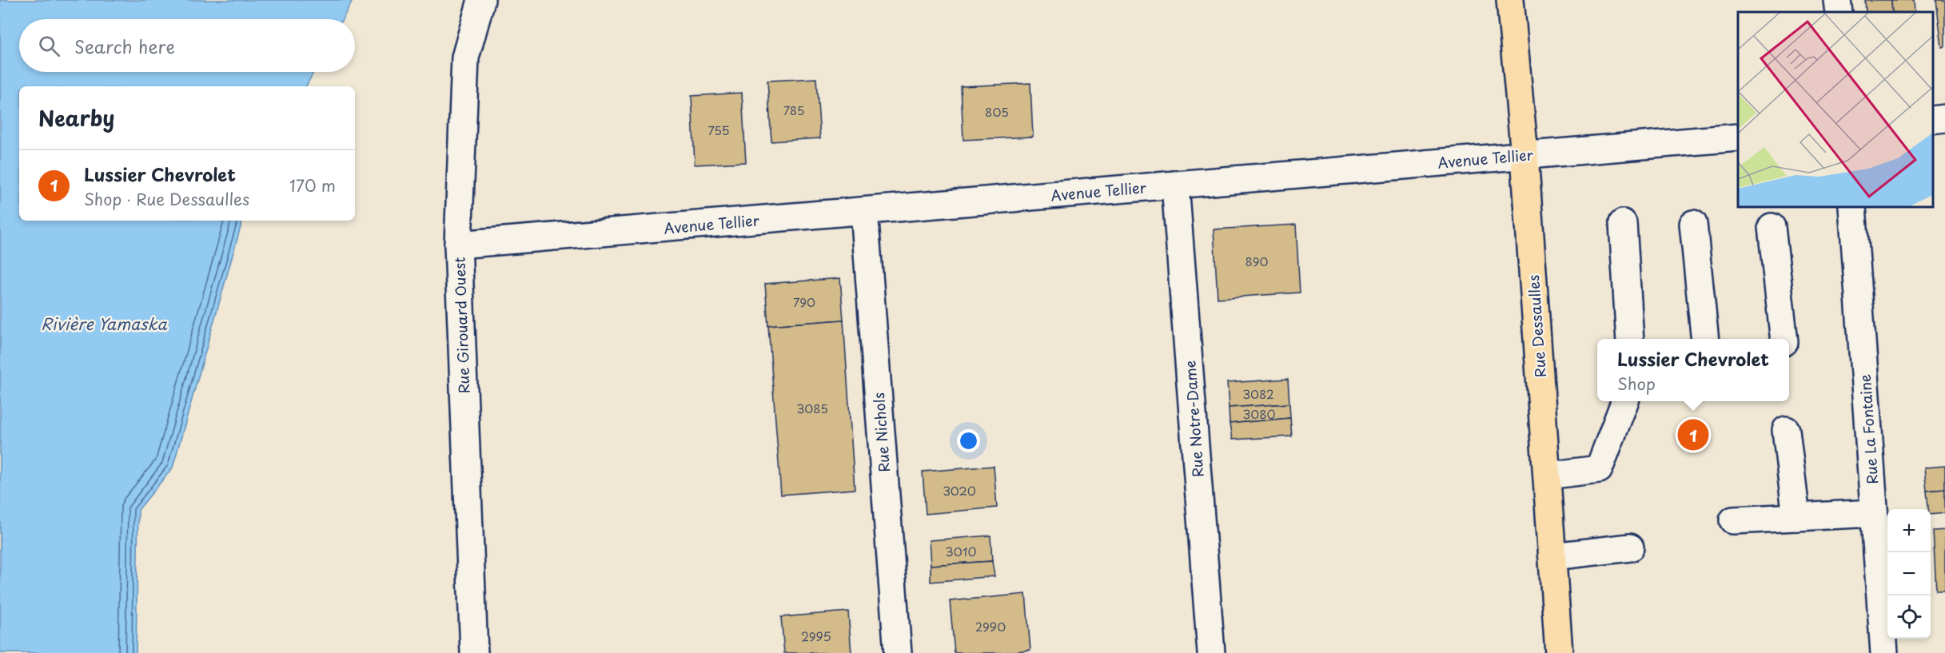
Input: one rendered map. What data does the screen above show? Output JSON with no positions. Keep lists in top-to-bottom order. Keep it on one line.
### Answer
{"streets":{"main road":["Rue Dessaulles"],"street":["Avenue Tellier","Rue Girouard Ouest","Rue Notre-Dame","Rue La Fontaine","Rue Nichols"]},"crossings":[["Avenue Tellier","Rue Girouard Ouest"],["Avenue Tellier","Rue Dessaulles"],["Avenue Tellier","Rue Notre-Dame"],["Avenue Tellier","Rue Nichols"]],"water":["Rivière Yamaska"],"house_numbers":["785","805","755","890","790","3082","3085","3080","3020","3010","2990","2995"],"page":{"search":"Search here","heading":"Nearby","list":[{"mark":"1","name":"Lussier Chevrolet","note":"Shop · Rue Dessaulles","value":"170 m"}],"popup":["Lussier Chevrolet","Shop"],"pins":"1","map_buttons":["+","−"]}}
